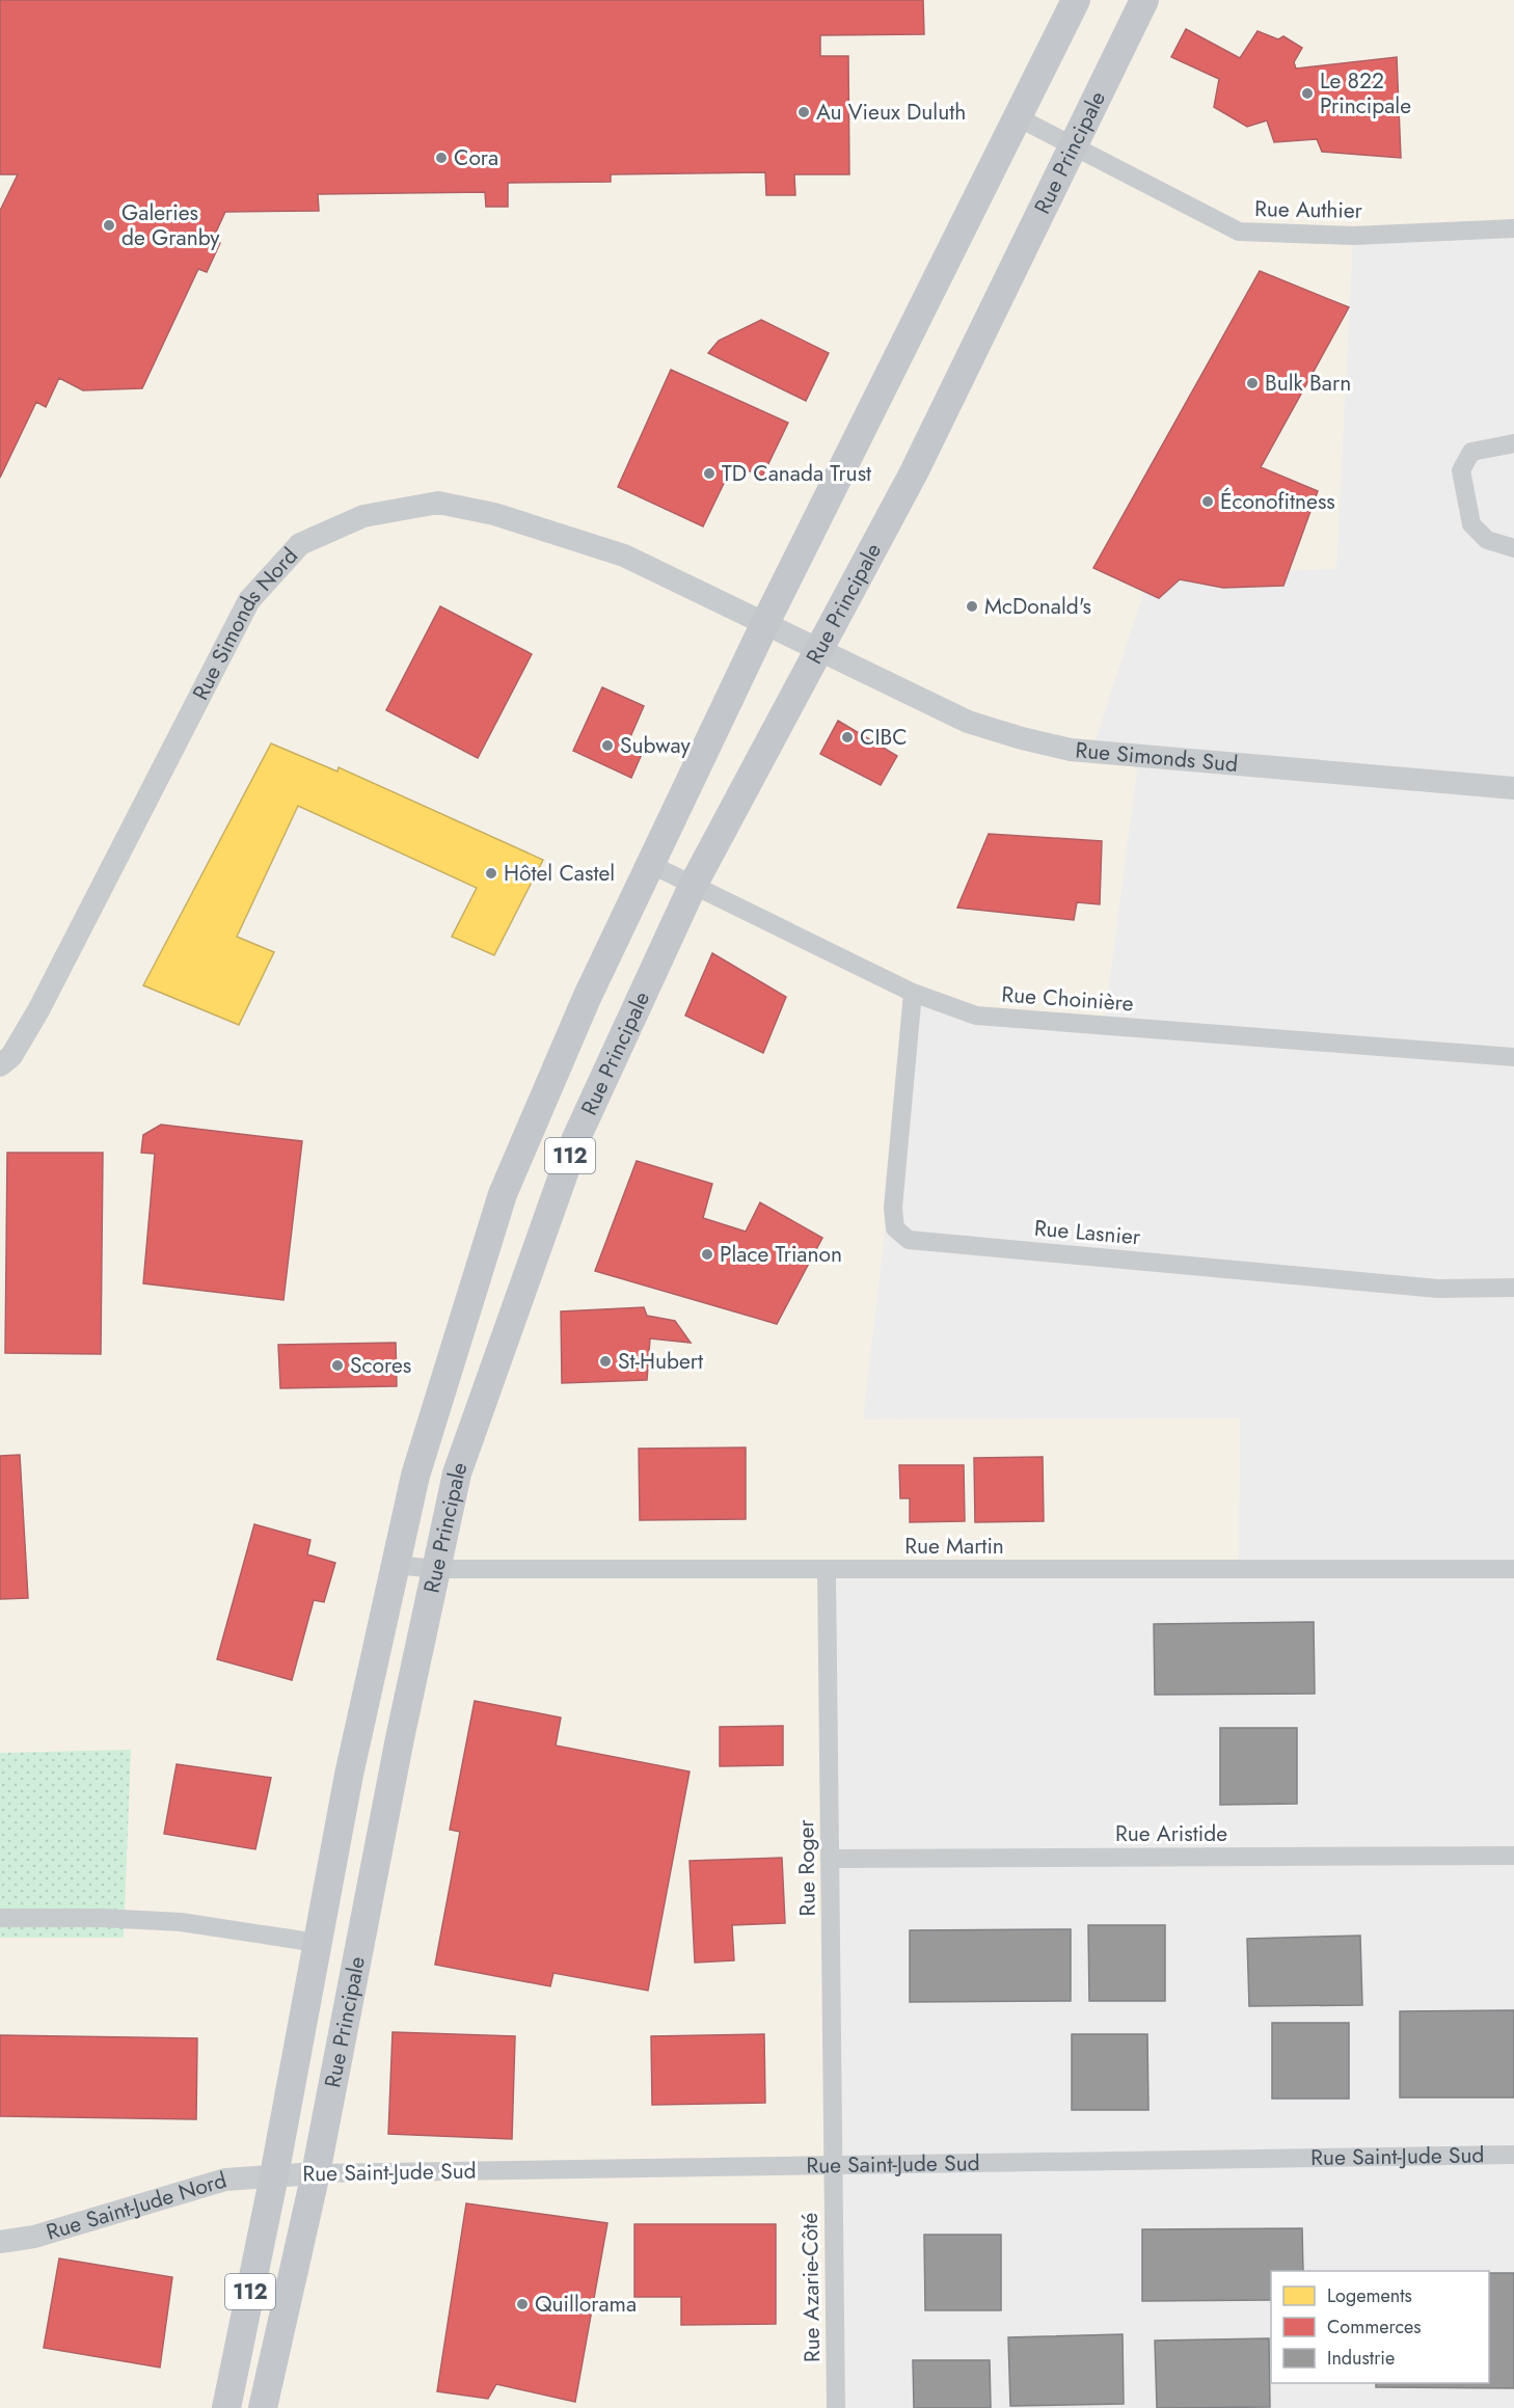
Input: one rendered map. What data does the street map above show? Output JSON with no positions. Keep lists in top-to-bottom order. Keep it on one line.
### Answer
{"streets":{"main road":["Rue Principale","112"],"street":["Rue Authier","Rue Simonds Nord","Rue Simonds Sud","Rue Choinière","Rue Lasnier","Rue Martin","Rue Aristide","Rue Roger","Rue Saint-Jude Sud","Rue Saint-Jude Nord","Rue Azarie-Côté"]},"crossings":[["Rue Principale","Rue Authier"],["Rue Principale","Rue Simonds Nord"],["Rue Principale","Rue Simonds Sud"],["Rue Principale","Rue Choinière"],["Rue Principale","Rue Martin"],["Rue Principale","Rue Saint-Jude Sud"],["Rue Principale","Rue Saint-Jude Nord"],["Rue Simonds Nord","Rue Simonds Sud"],["Rue Choinière","Rue Lasnier"],["Rue Martin","Rue Roger"],["Rue Aristide","Rue Roger"],["Rue Roger","Rue Saint-Jude Sud"],["Rue Roger","Rue Azarie-Côté"],["Rue Saint-Jude Sud","Rue Saint-Jude Nord"],["Rue Saint-Jude Sud","Rue Azarie-Côté"]],"places":["Le 822 Principale","Au Vieux Duluth","Cora","Galeries de Granby","Bulk Barn","TD Canada Trust","Éconofitness","McDonald's","CIBC","Subway","Hôtel Castel","Place Trianon","St-Hubert","Scores","Quillorama"],"legend":["Logements","Commerces","Industrie"]}
